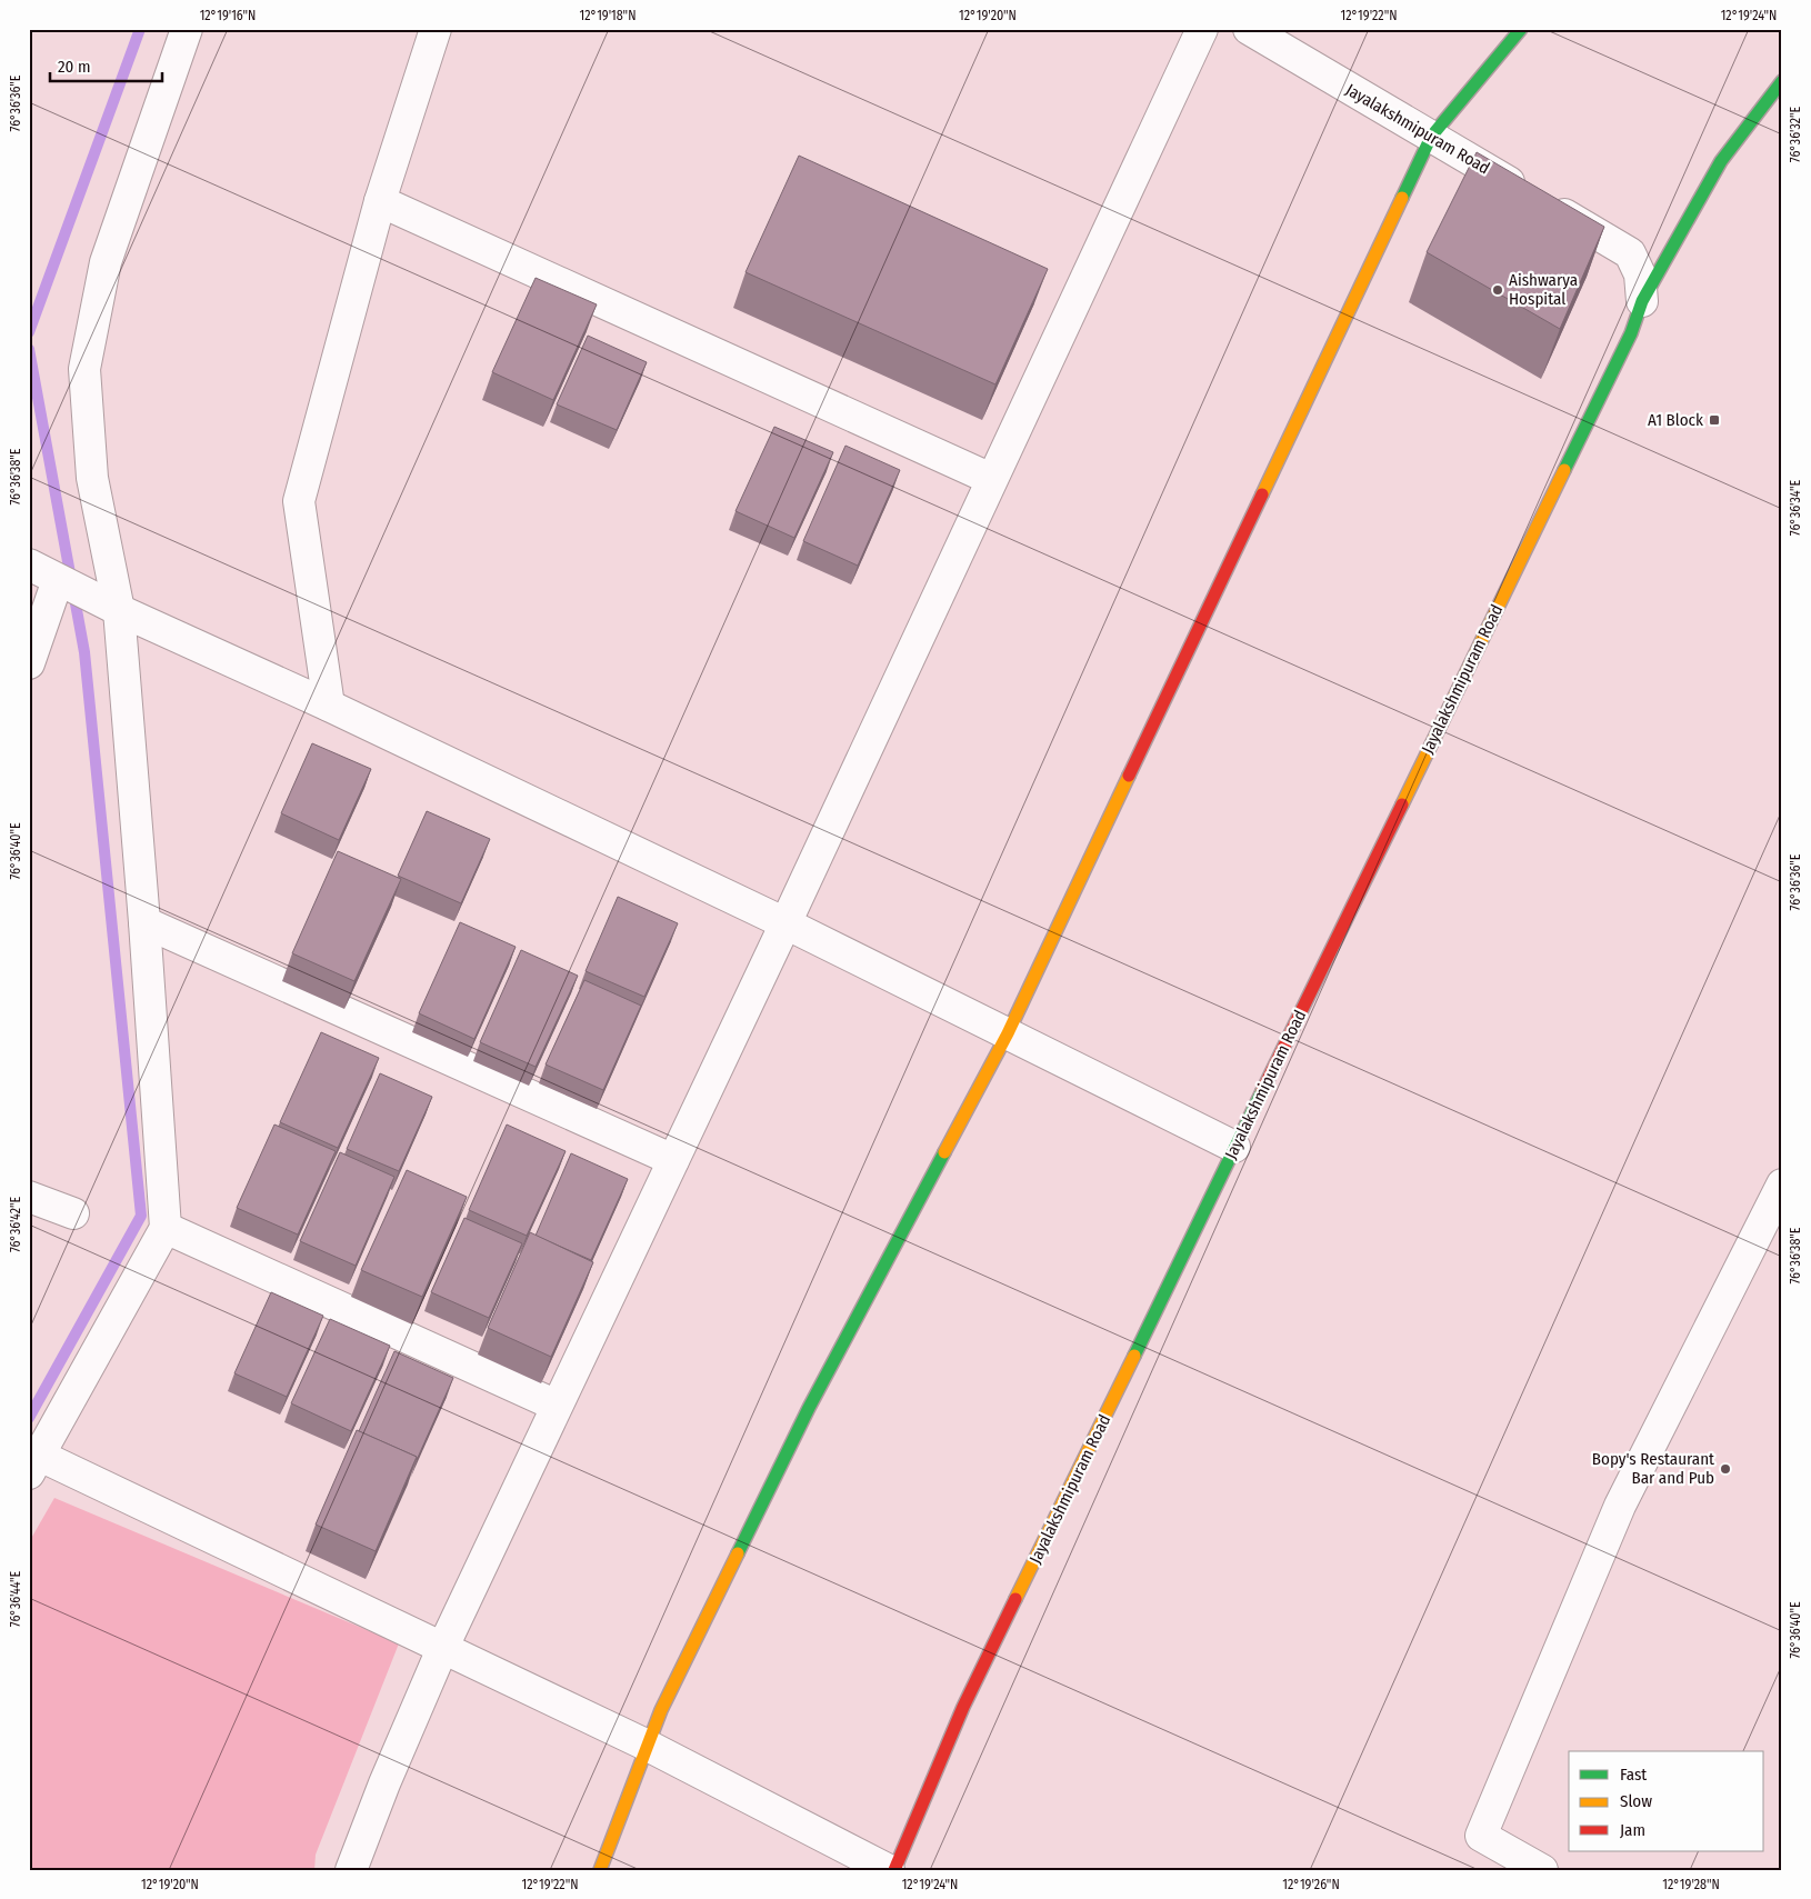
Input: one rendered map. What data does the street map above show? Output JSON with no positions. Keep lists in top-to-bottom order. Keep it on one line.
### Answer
{"streets":{"street":["Jayalakshmipuram Road"]},"places":{"other":["Aishwarya Hospital","Bopy's Restaurant Bar and Pub"],"transit":["A1 Block"]},"legend":["Fast","Slow","Jam"],"scale_bar":"20 m","coordinates":["12°19'16\"N","12°19'18\"N","12°19'20\"N","12°19'22\"N","12°19'24\"N","76°36'36\"E","76°36'32\"E","76°36'38\"E","76°36'34\"E","76°36'40\"E","76°36'42\"E","76°36'44\"E","12°19'26\"N","12°19'28\"N"]}
